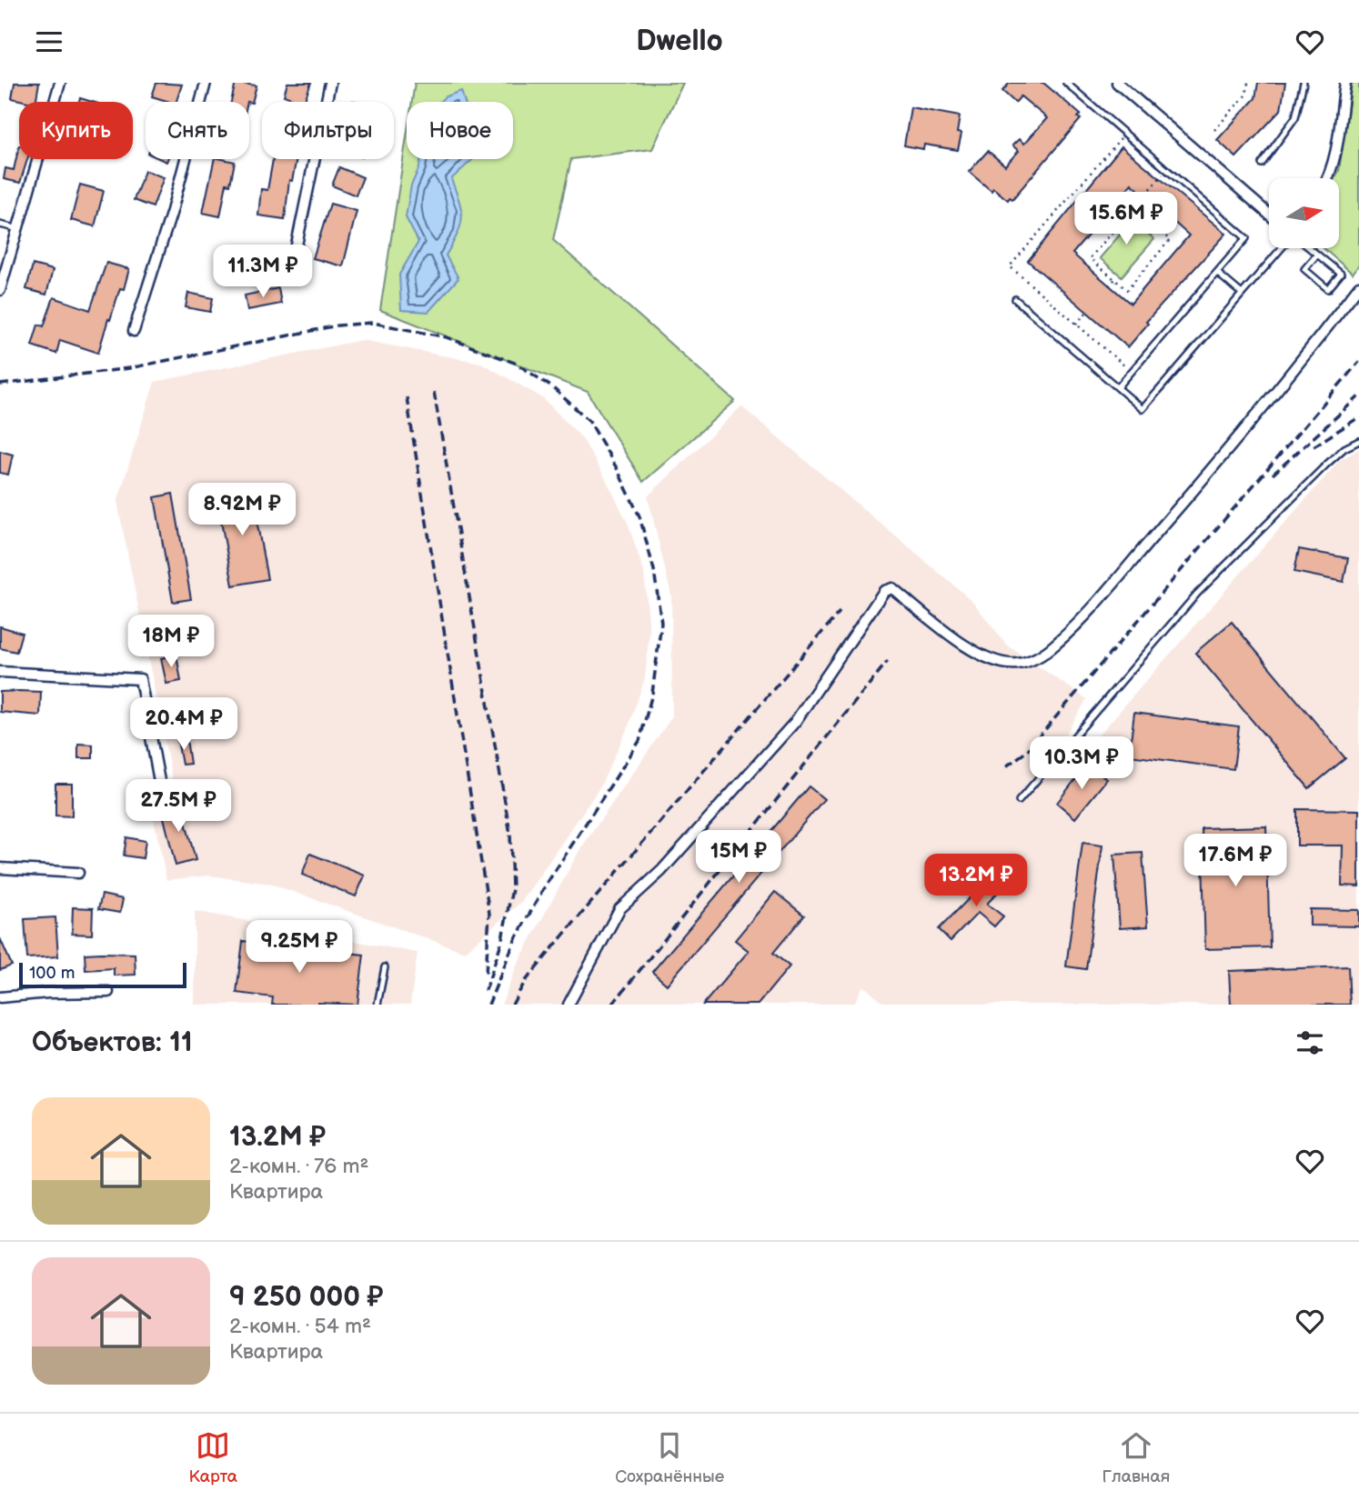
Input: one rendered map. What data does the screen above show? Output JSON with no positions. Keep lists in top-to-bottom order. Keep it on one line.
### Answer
{"scale_bar":"100 m","north":"right","page":{"header":"Dwello","chip":["Купить","Снять","Фильтры","Новое"],"price":["15.6M ₽","11.3M ₽","8.92M ₽","18M ₽","20.4M ₽","10.3M ₽","27.5M ₽","15M ₽","17.6M ₽","13.2M ₽","9.25M ₽"],"scale":"100 m","heading":"Объектов: 11","list":[{"name":"13.2M ₽","note":"2-комн. · 76 m² · Квартира"},{"name":"9 250 000 ₽","note":"2-комн. · 54 m² · Квартира"}],"tabs":["Карта","Сохранённые","Главная"]}}
